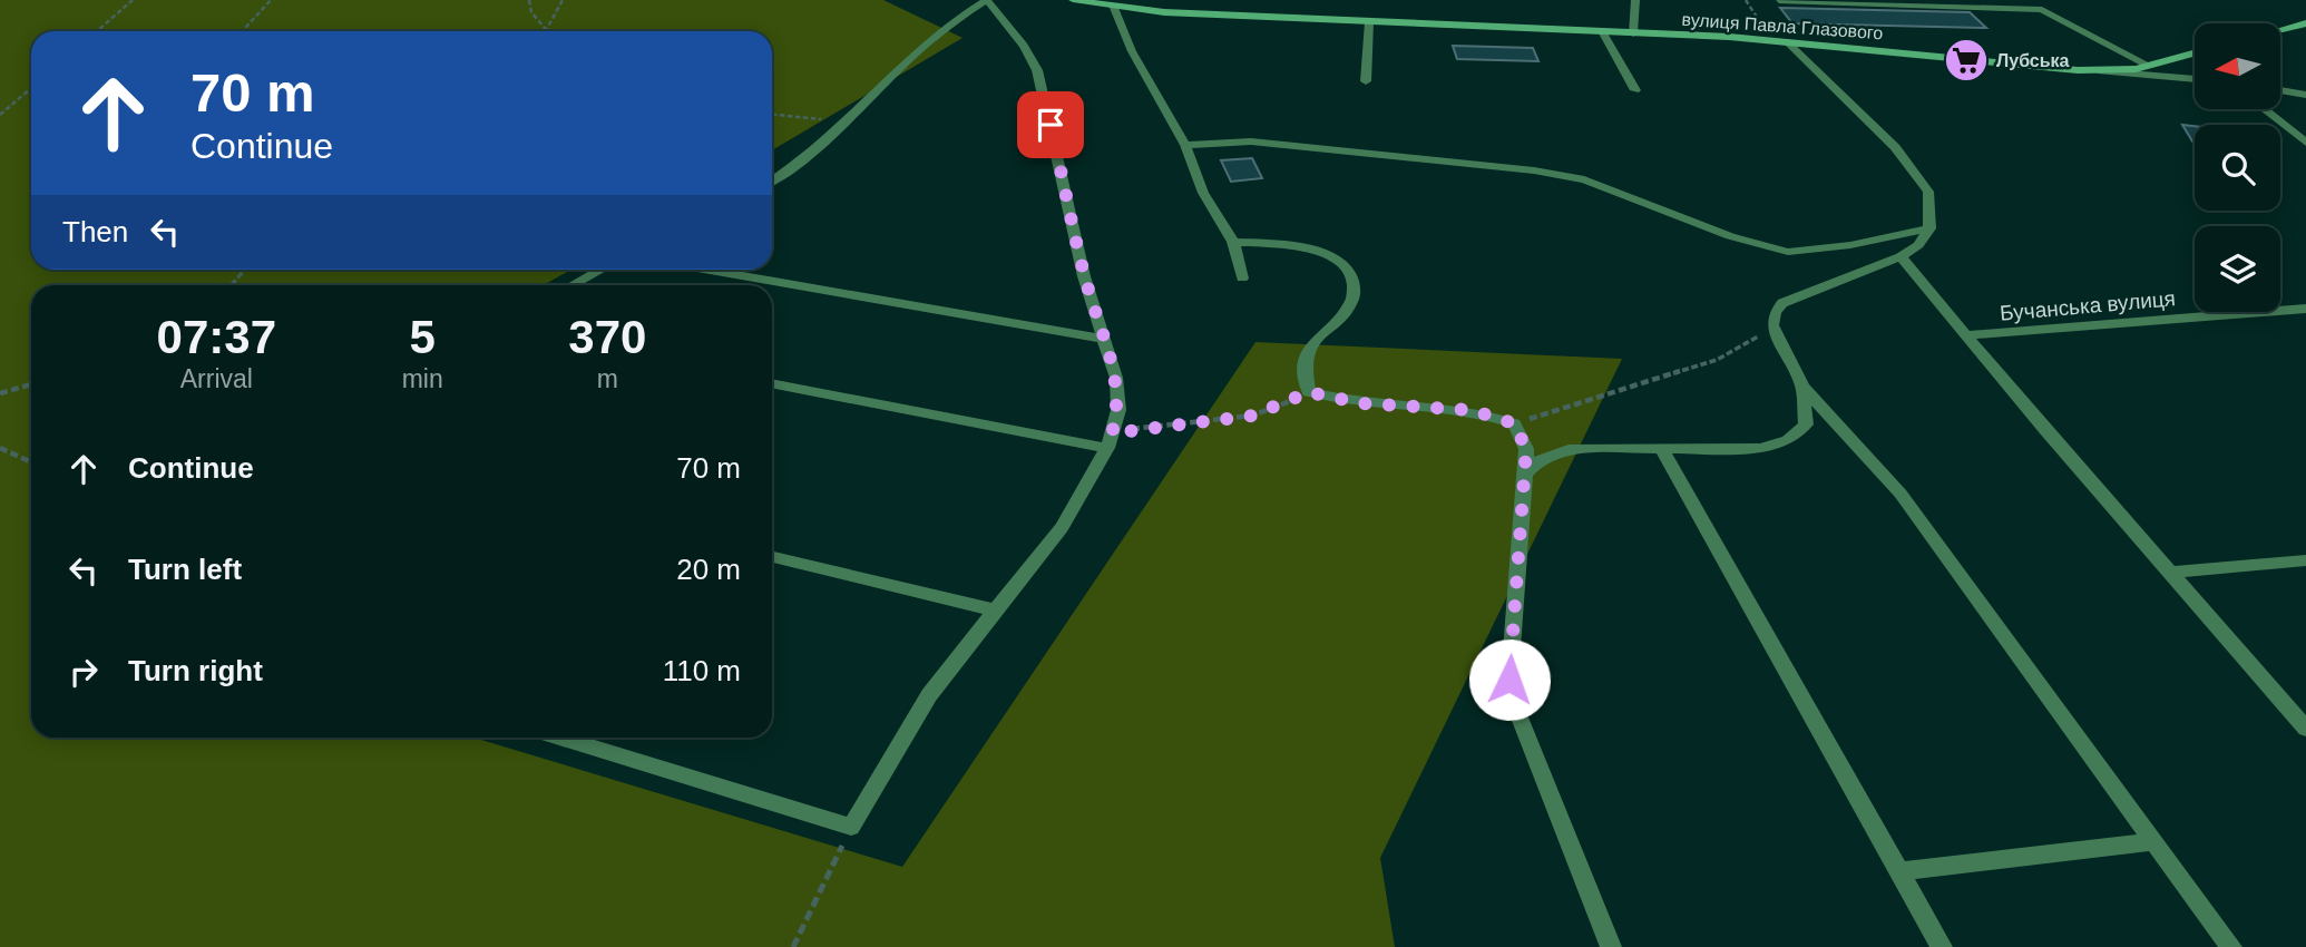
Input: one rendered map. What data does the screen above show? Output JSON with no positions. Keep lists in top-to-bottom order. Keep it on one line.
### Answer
{"streets":{"main road":["вулиця Павла Глазового"],"street":["Бучанська вулиця"]},"places":{"supermarket":["Лубська"]},"north":"left","page":{"turn":["70 m","Continue"],"then":"Then","eta":["07:37","Arrival","5","min","370","m"],"list":[{"name":"Continue","value":"70 m"},{"name":"Turn left","value":"20 m"},{"name":"Turn right","value":"110 m"}]}}
